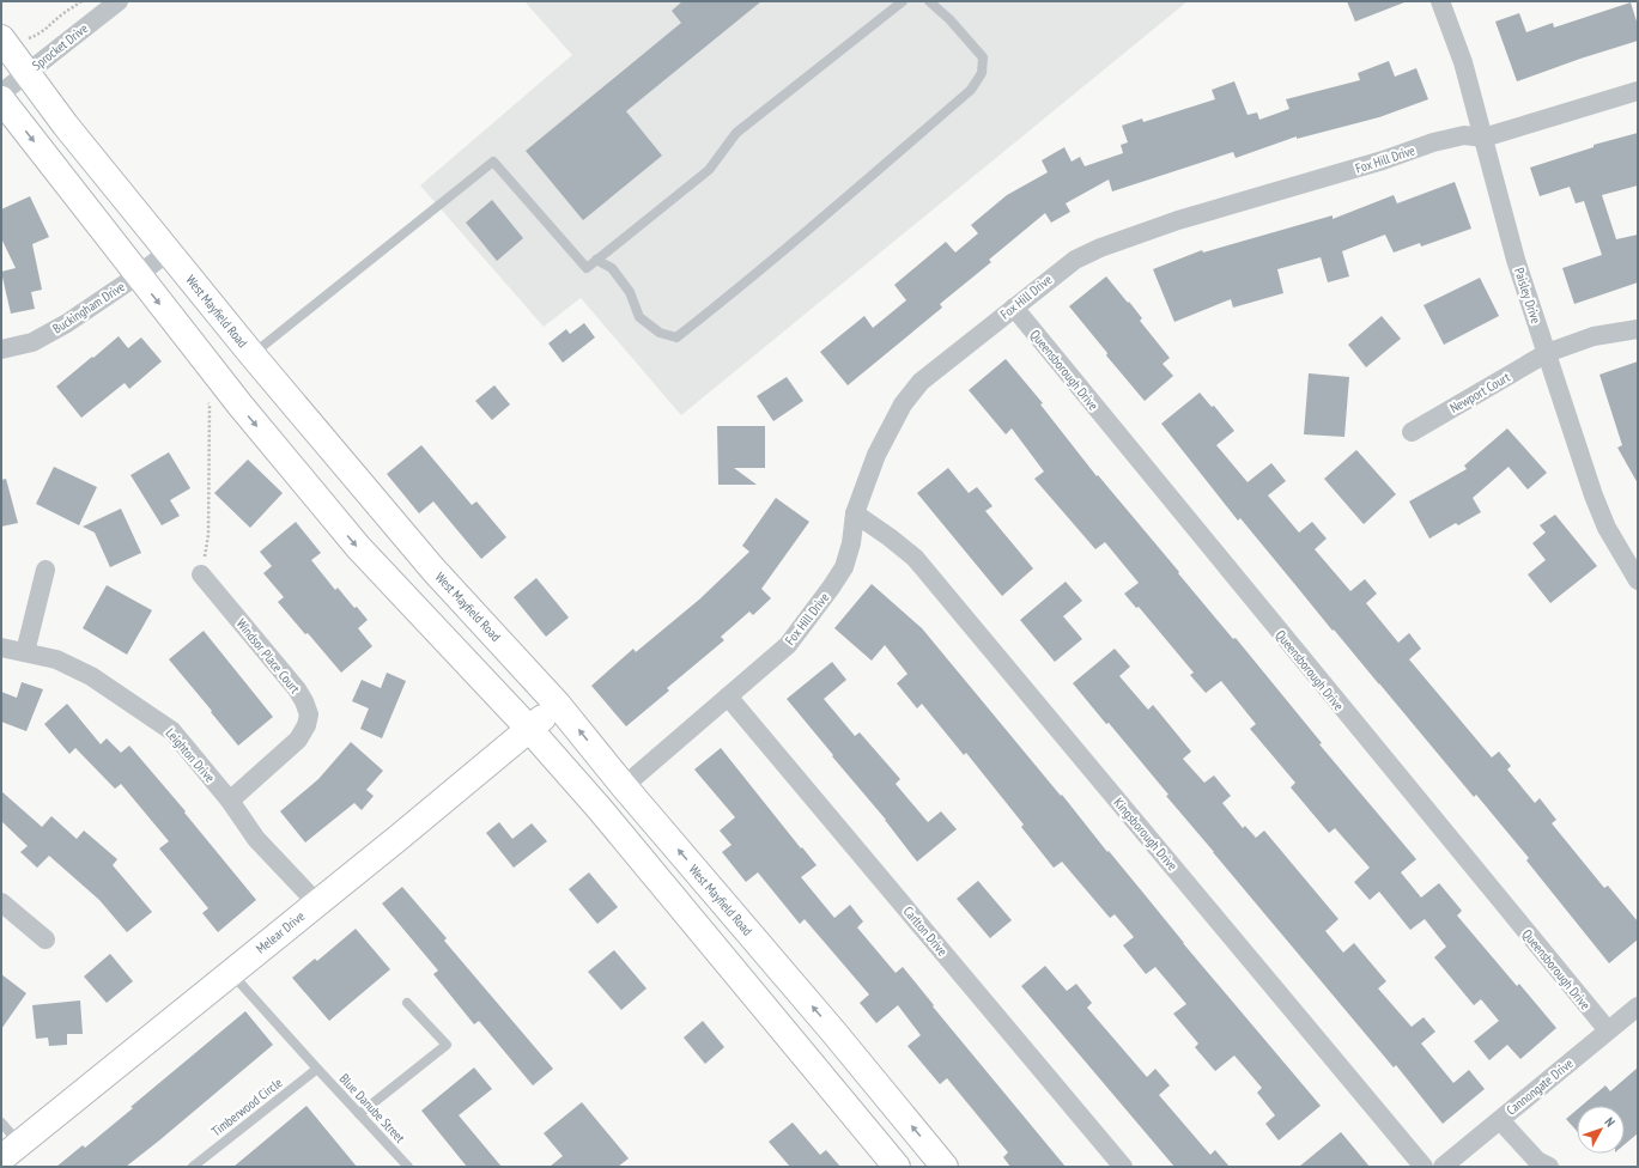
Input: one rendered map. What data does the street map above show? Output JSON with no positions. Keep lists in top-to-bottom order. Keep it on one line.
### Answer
{"streets":{"main road":["West Mayfield Road","Melear Drive"],"street":["Sprocket Drive","Fox Hill Drive","Paisley Drive","Buckingham Drive","Queensborough Drive","Newport Court","Windsor Place Court","Leighton Drive","Kingsborough Drive","Carlton Drive","Cannongate Drive"],"lane":["Timberwood Circle","Blue Danube Street"]},"crossings":[["Sprocket Drive","West Mayfield Road"],["Fox Hill Drive","Paisley Drive"],["Fox Hill Drive","West Mayfield Road"],["Fox Hill Drive","Queensborough Drive"],["Fox Hill Drive","Kingsborough Drive"],["Fox Hill Drive","Carlton Drive"],["Paisley Drive","Newport Court"],["Buckingham Drive","West Mayfield Road"],["West Mayfield Road","Melear Drive"],["Queensborough Drive","Cannongate Drive"],["Windsor Place Court","Leighton Drive"],["Leighton Drive","Melear Drive"],["Melear Drive","Blue Danube Street"],["Timberwood Circle","Blue Danube Street"]],"north":"top right"}
